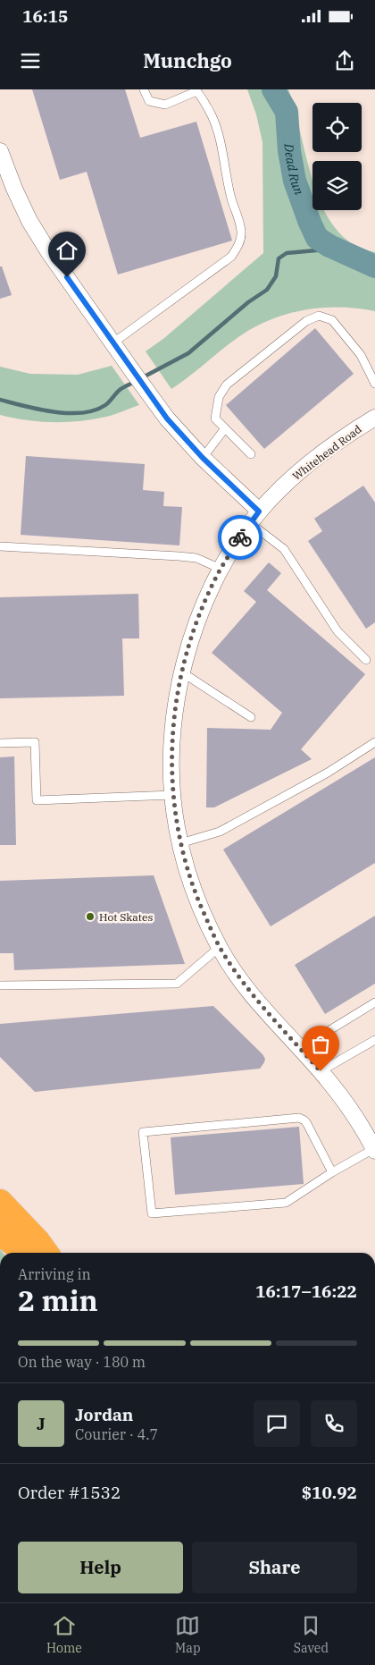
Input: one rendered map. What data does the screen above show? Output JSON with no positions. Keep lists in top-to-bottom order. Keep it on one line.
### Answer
{"streets":{"street":["Whitehead Road"]},"water":["Dead Run"],"places":["Hot Skates"],"page":{"status":"16:15","header":"Munchgo","heading":["2 min","Arriving in","16:17–16:22"],"panel":["Jordan","Courier · 4.7","Order #1532","$10.92"],"bar":"On the way · 180 m","round":"J","buttons":["Help","Share"],"tabs":["Home","Map","Saved"]}}
